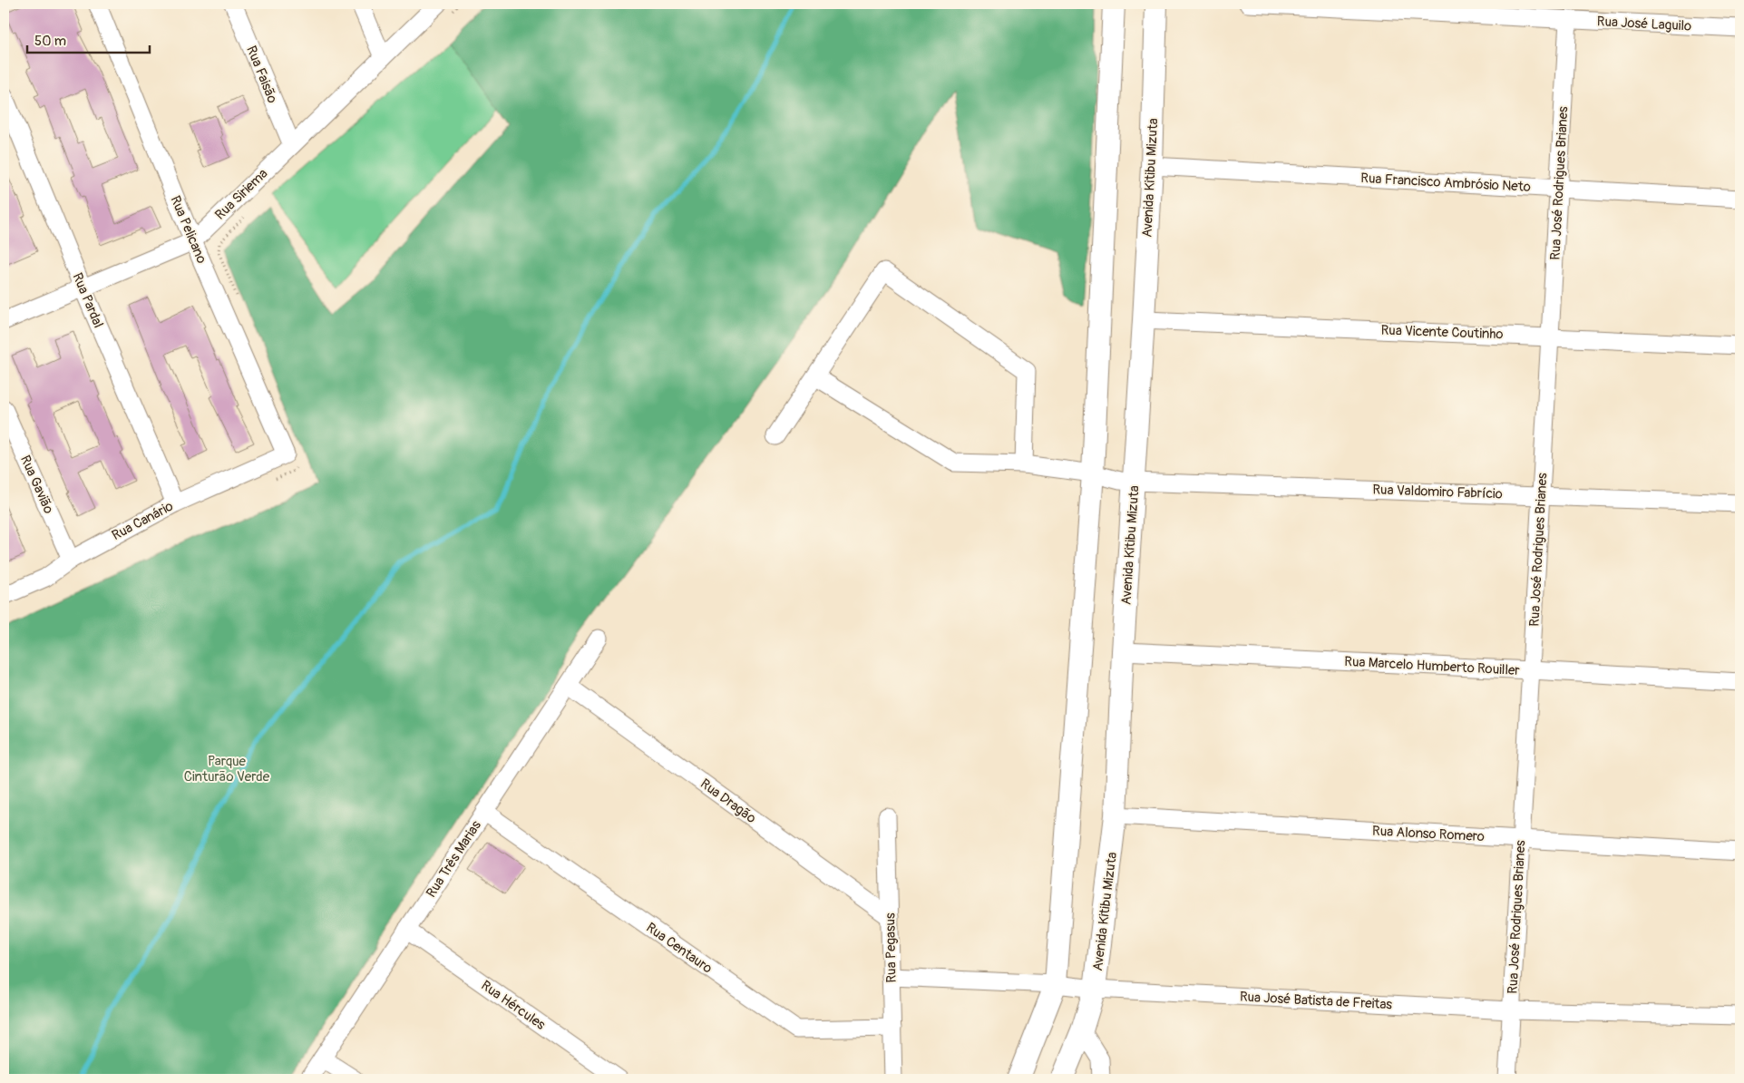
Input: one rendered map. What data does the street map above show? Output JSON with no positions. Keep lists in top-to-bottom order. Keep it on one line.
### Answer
{"streets":{"street":["Rua José Laguilo","Rua Faisão","Avenida Kitibu Mizuta","Rua Francisco Ambrósio Neto","Rua José Rodrigues Brianes","Rua Siriema","Rua Pelicano","Rua Pardal","Rua Vicente Coutinho","Rua Gavião","Rua Valdomiro Fabrício","Rua Canário","Rua Marcelo Humberto Rouiller","Rua Dragão","Rua Alonso Romero","Rua Três Marias","Rua Centauro","Rua Pegasus","Rua José Batista de Freitas","Rua Hércules"]},"crossings":[["Rua José Laguilo","Rua José Rodrigues Brianes"],["Rua Faisão","Rua Siriema"],["Avenida Kitibu Mizuta","Rua Francisco Ambrósio Neto"],["Avenida Kitibu Mizuta","Rua Vicente Coutinho"],["Avenida Kitibu Mizuta","Rua Valdomiro Fabrício"],["Avenida Kitibu Mizuta","Rua Marcelo Humberto Rouiller"],["Avenida Kitibu Mizuta","Rua Alonso Romero"],["Avenida Kitibu Mizuta","Rua José Batista de Freitas"],["Rua Francisco Ambrósio Neto","Rua José Rodrigues Brianes"],["Rua José Rodrigues Brianes","Rua Vicente Coutinho"],["Rua José Rodrigues Brianes","Rua Valdomiro Fabrício"],["Rua José Rodrigues Brianes","Rua Marcelo Humberto Rouiller"],["Rua José Rodrigues Brianes","Rua Alonso Romero"],["Rua José Rodrigues Brianes","Rua José Batista de Freitas"],["Rua Siriema","Rua Pelicano"],["Rua Siriema","Rua Pardal"],["Rua Pelicano","Rua Canário"],["Rua Pardal","Rua Canário"],["Rua Gavião","Rua Canário"],["Rua Dragão","Rua Três Marias"],["Rua Dragão","Rua Pegasus"],["Rua Três Marias","Rua Centauro"],["Rua Três Marias","Rua Hércules"],["Rua Centauro","Rua Pegasus"],["Rua Pegasus","Rua José Batista de Freitas"]],"parks":["Parque Cinturão Verde"],"scale_bar":"50 m"}
